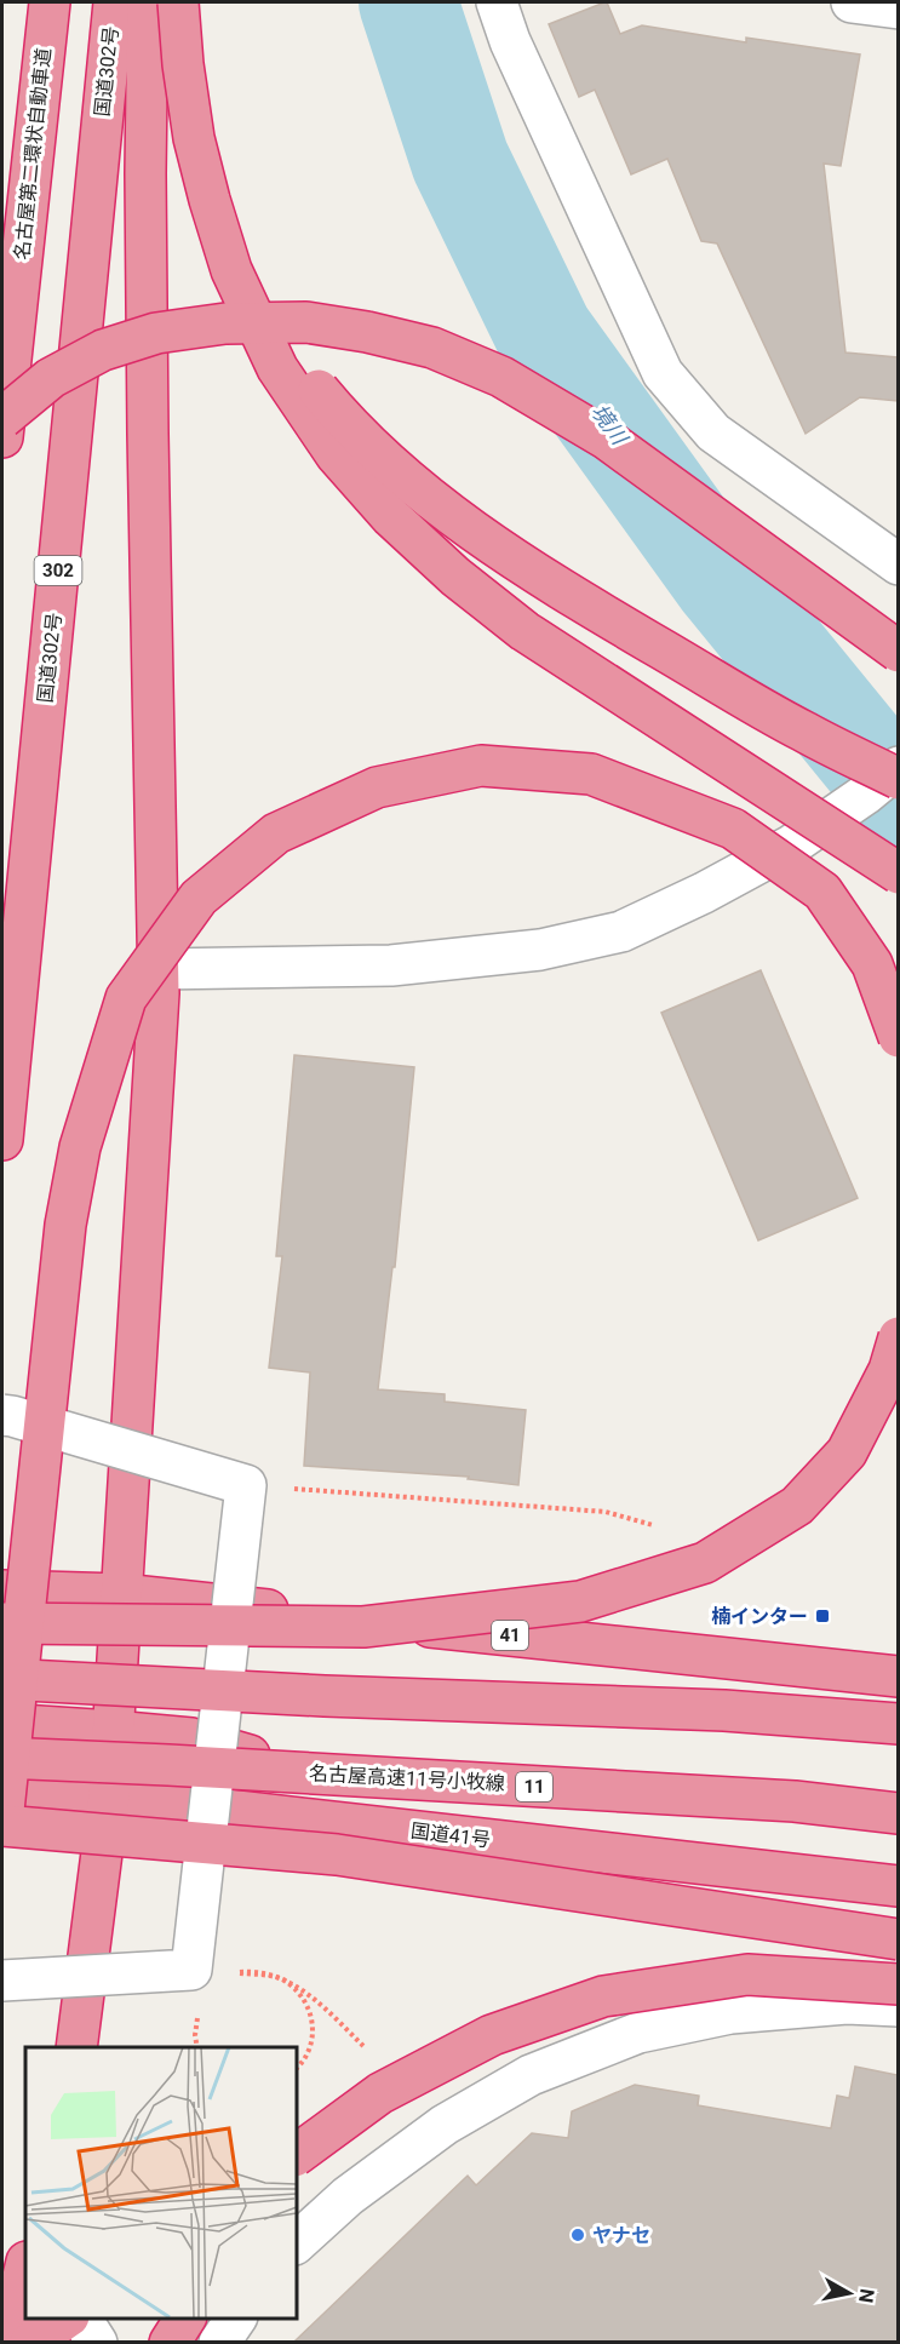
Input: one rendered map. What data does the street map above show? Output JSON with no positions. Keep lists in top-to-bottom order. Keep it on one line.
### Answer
{"streets":{"highway":["国道302号","名古屋第二環状自動車道","302","41","名古屋高速11号小牧線","11","国道41号"]},"water":["境川"],"places":{"transit":["楠インター"],"other":["ヤナセ"]},"north":"right"}
